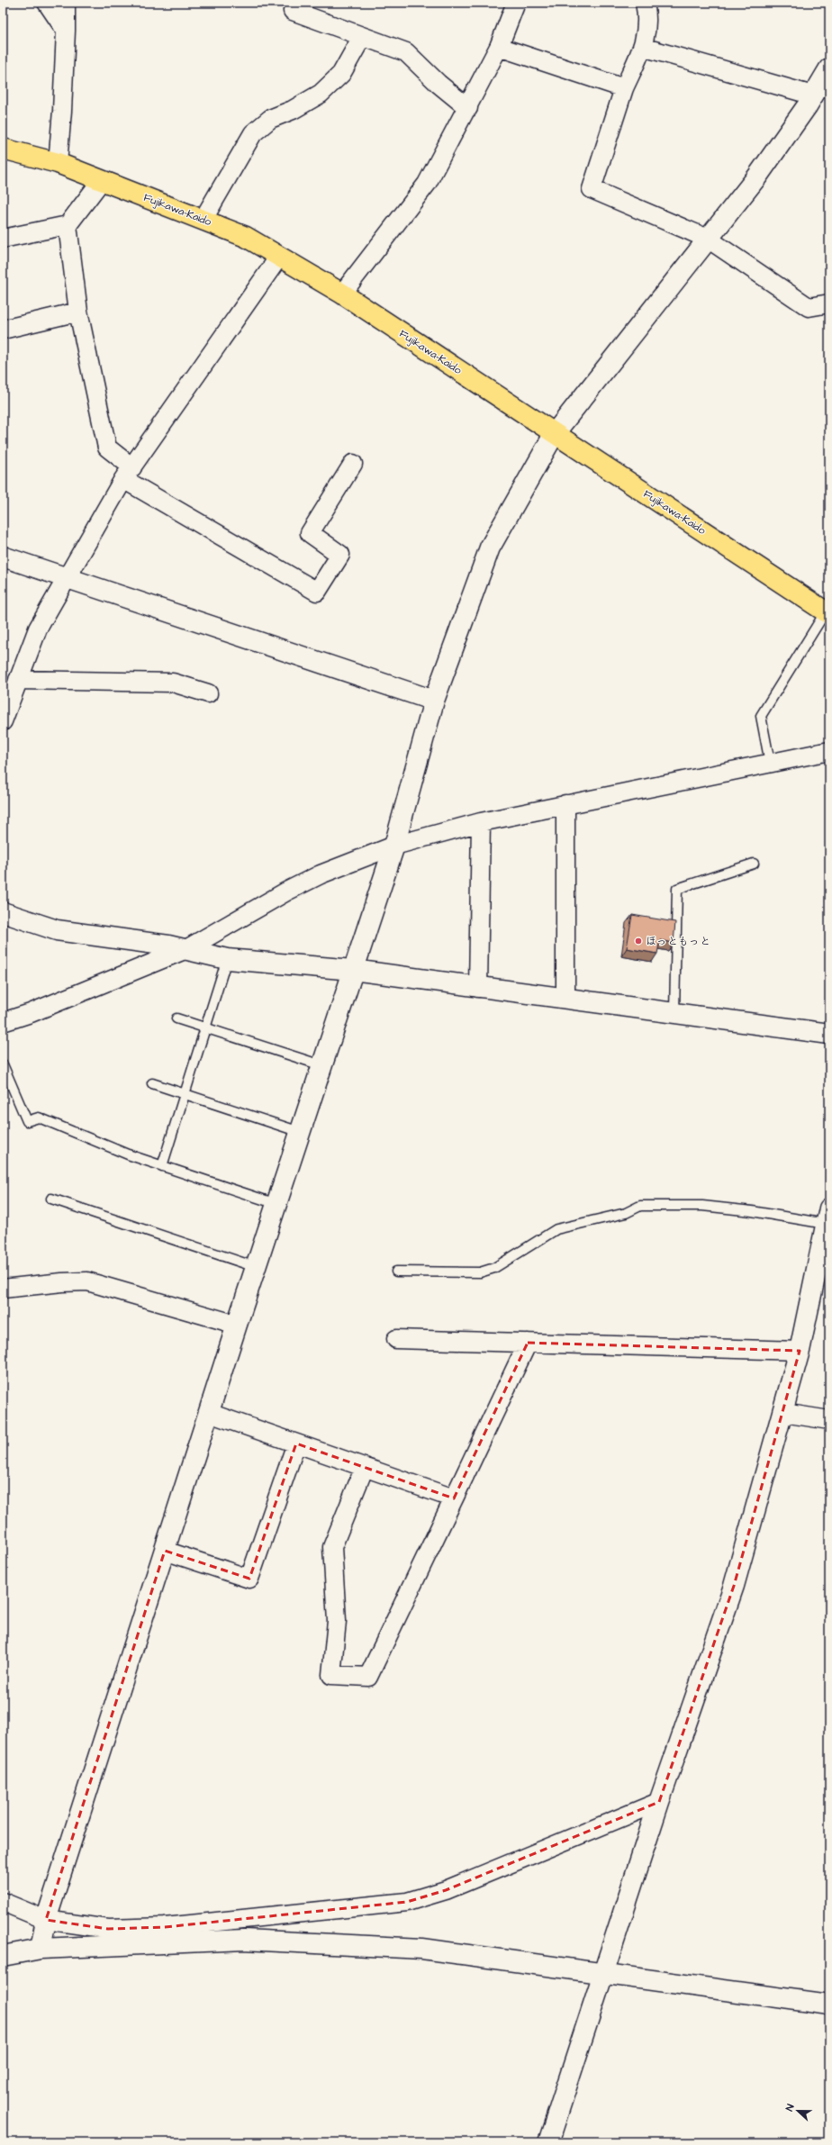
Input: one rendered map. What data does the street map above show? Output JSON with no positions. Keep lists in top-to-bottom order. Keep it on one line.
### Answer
{"streets":{"main road":["Fujikawa-Kaido"]},"places":["ほっともっと"],"north":"left"}
